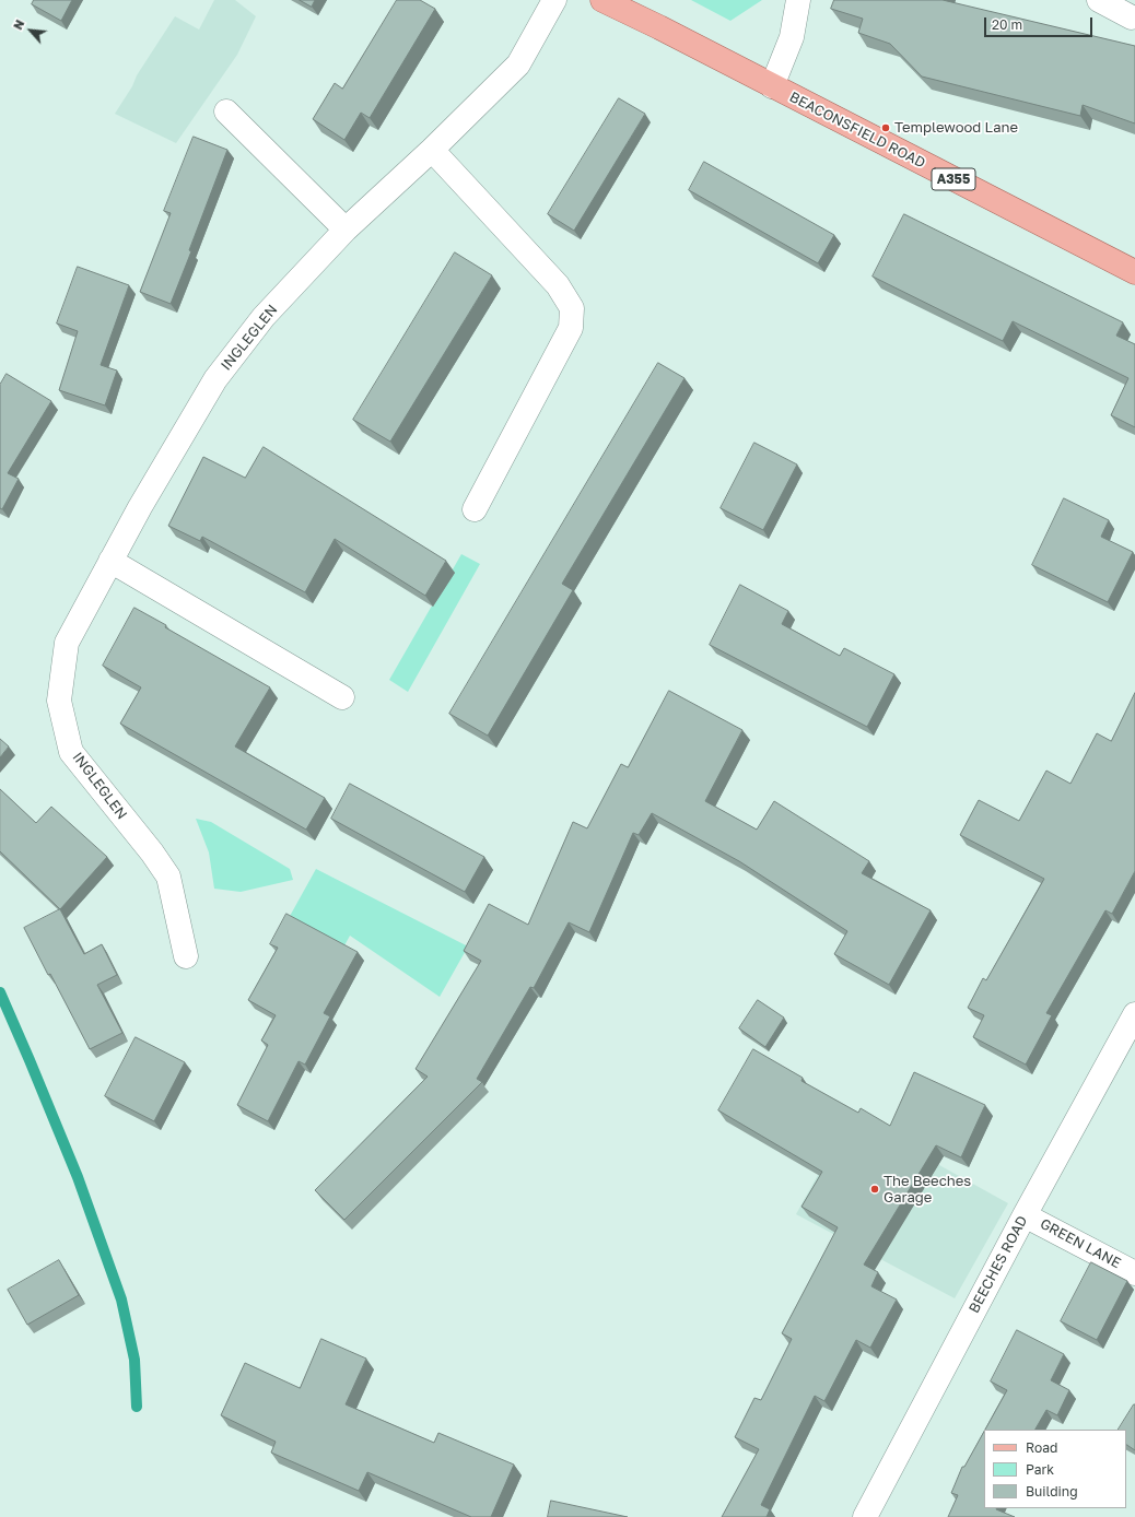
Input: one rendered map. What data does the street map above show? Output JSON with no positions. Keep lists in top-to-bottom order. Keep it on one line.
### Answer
{"streets":{"main road":["BEACONSFIELD ROAD","A355"],"street":["INGLEGLEN","GREEN LANE","BEECHES ROAD"]},"crossings":[["GREEN LANE","BEECHES ROAD"]],"places":["Templewood Lane","The Beeches Garage"],"legend":["Road","Park","Building"],"scale_bar":"20 m","north":"top left"}
